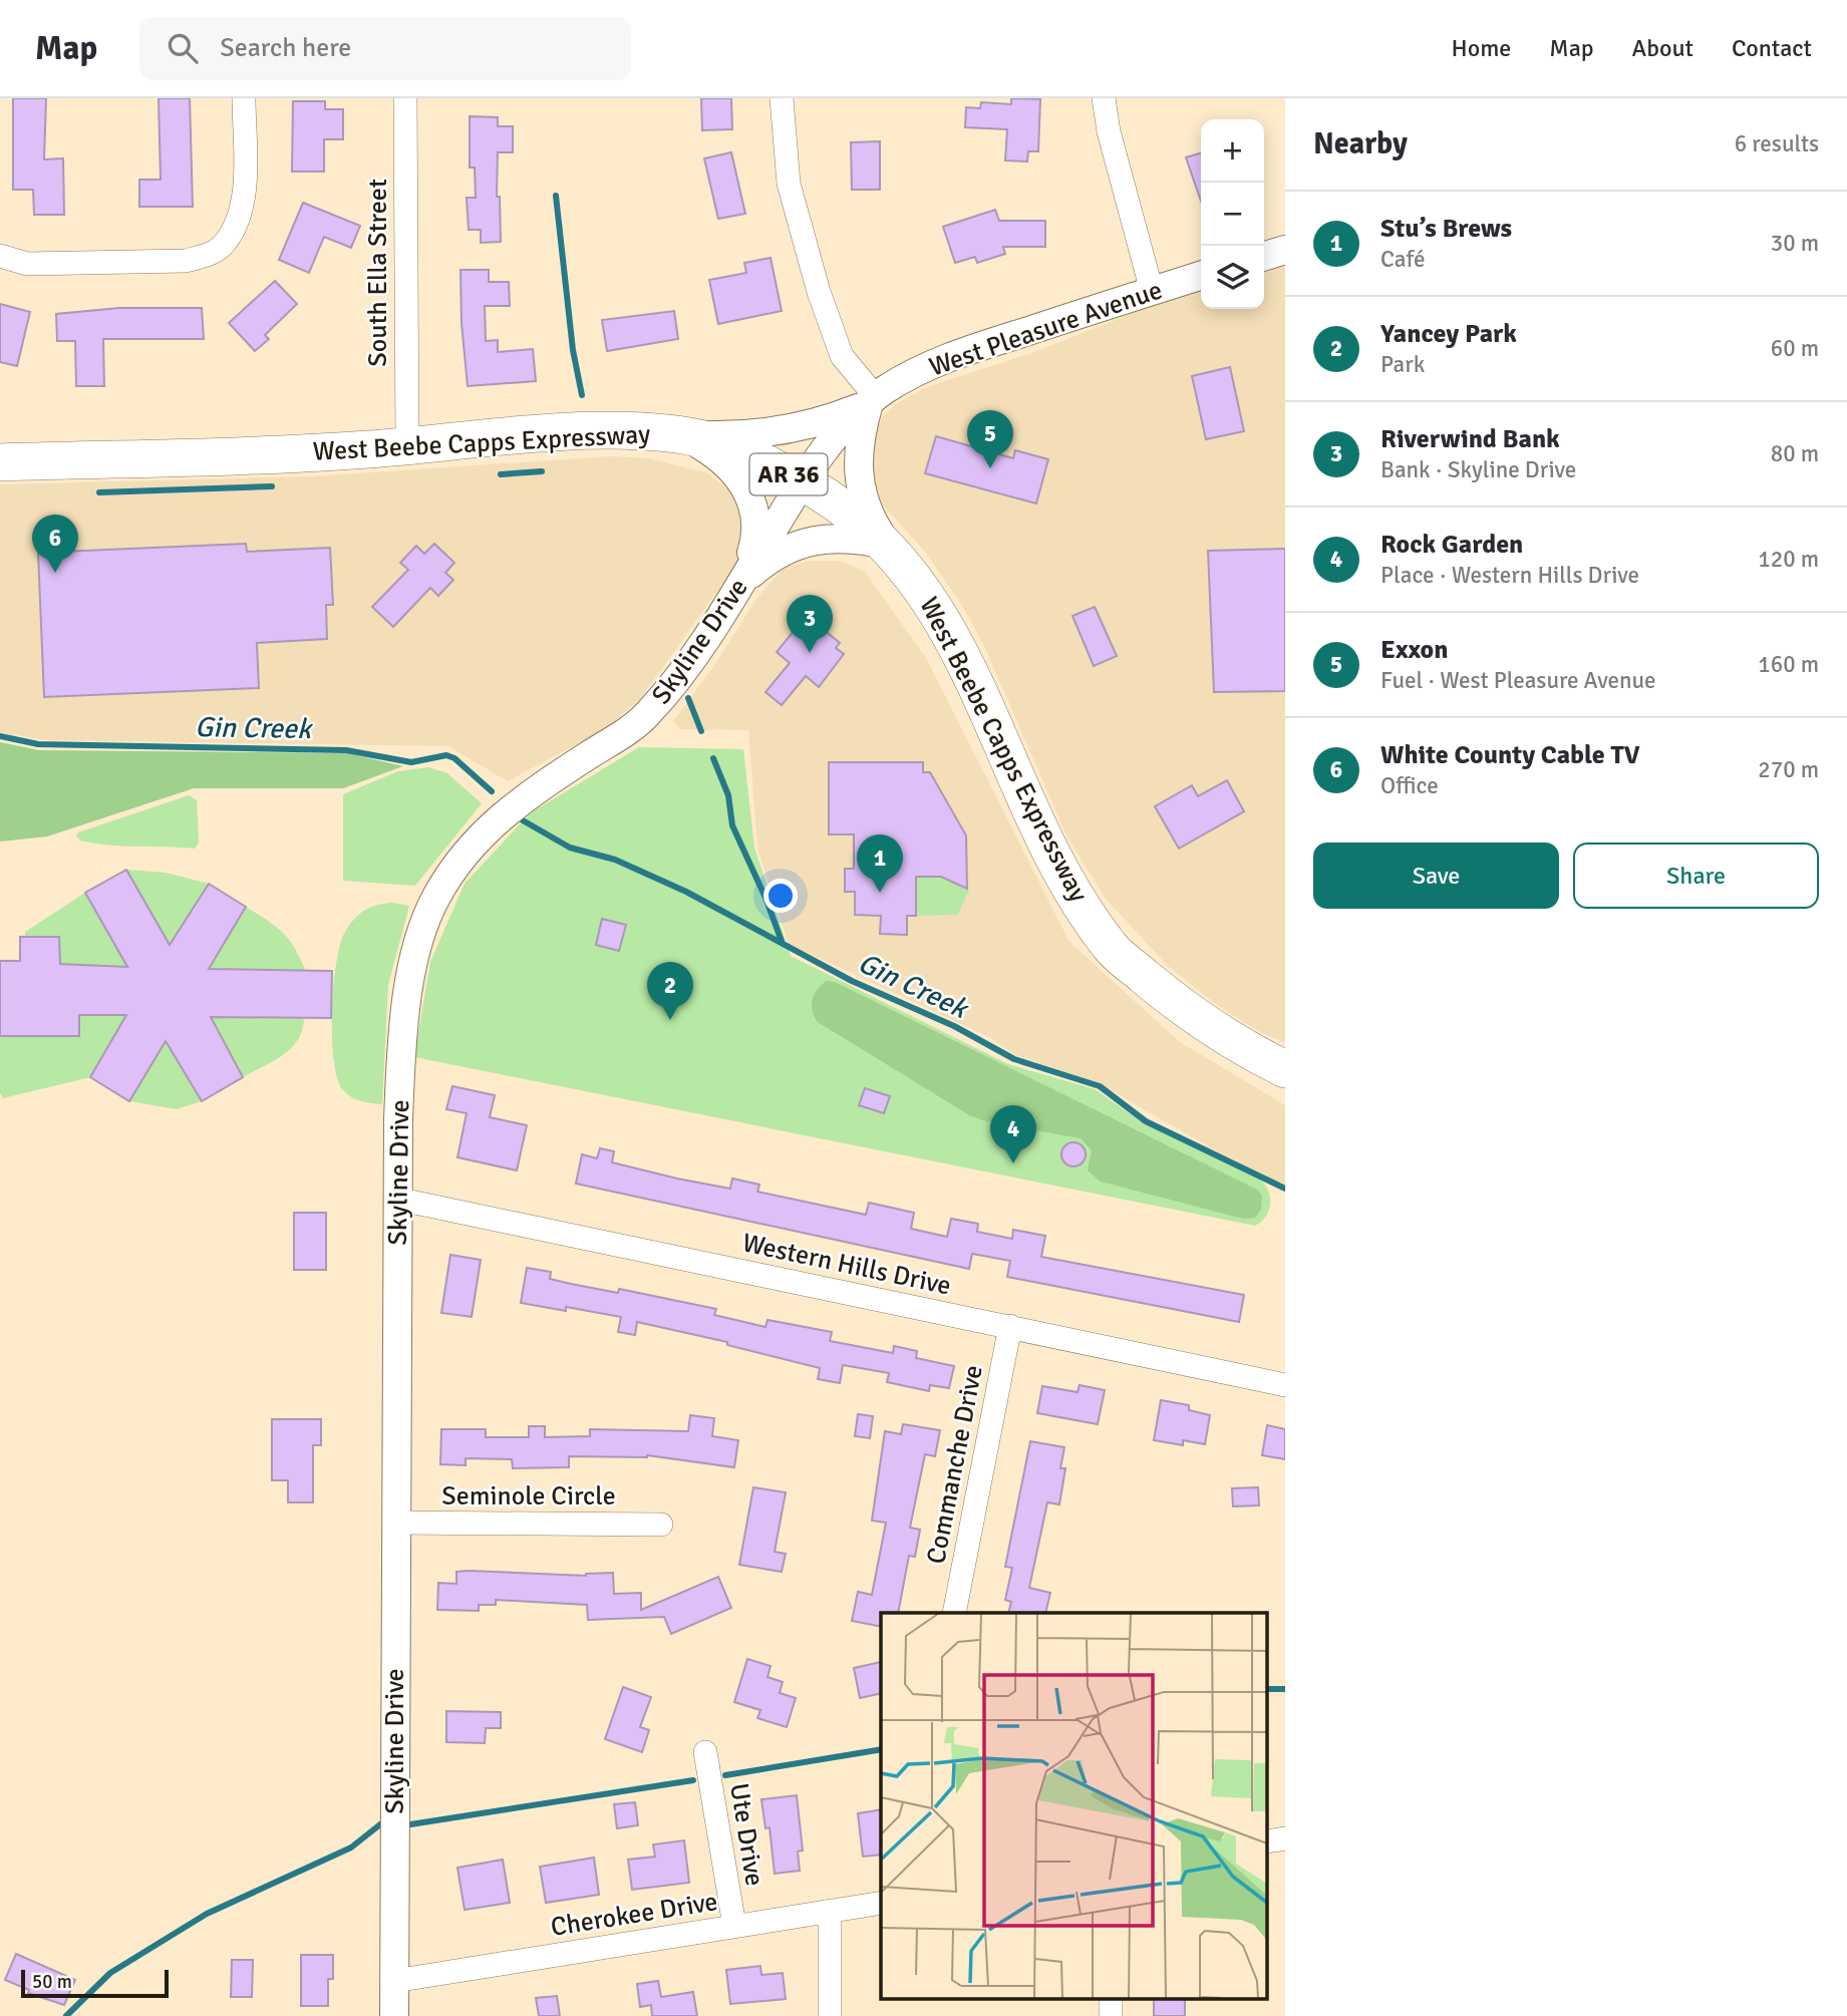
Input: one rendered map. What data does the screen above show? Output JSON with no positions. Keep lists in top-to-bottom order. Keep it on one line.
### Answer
{"streets":{"main road":["West Beebe Capps Expressway","AR 36"],"street":["South Ella Street","West Pleasure Avenue","Skyline Drive","Western Hills Drive","Commanche Drive","Seminole Circle","Ute Drive","Cherokee Drive"]},"crossings":[["South Ella Street","West Beebe Capps Expressway"],["West Pleasure Avenue","West Beebe Capps Expressway"],["West Pleasure Avenue","Skyline Drive"],["West Beebe Capps Expressway","Skyline Drive"],["Skyline Drive","Western Hills Drive"],["Skyline Drive","Seminole Circle"],["Skyline Drive","Cherokee Drive"],["Western Hills Drive","Commanche Drive"],["Ute Drive","Cherokee Drive"]],"water":["Gin Creek"],"scale_bar":"50 m","page":{"header":"Map","search":"Search here","nav":["Home","Map","About","Contact"],"heading":["Nearby","6 results"],"map_buttons":["+","−"],"list":[{"mark":"1","name":"Stu’s Brews","note":"Café","value":"30 m"},{"mark":"2","name":"Yancey Park","note":"Park","value":"60 m"},{"mark":"3","name":"Riverwind Bank","note":"Bank · Skyline Drive","value":"80 m"},{"mark":"4","name":"Rock Garden","note":"Place · Western Hills Drive","value":"120 m"},{"mark":"5","name":"Exxon","note":"Fuel · West Pleasure Avenue","value":"160 m"},{"mark":"6","name":"White County Cable TV","note":"Office","value":"270 m"}],"pins":["5","6","3","1","2","4"],"buttons":["Save","Share"],"scale":"50 m"}}
